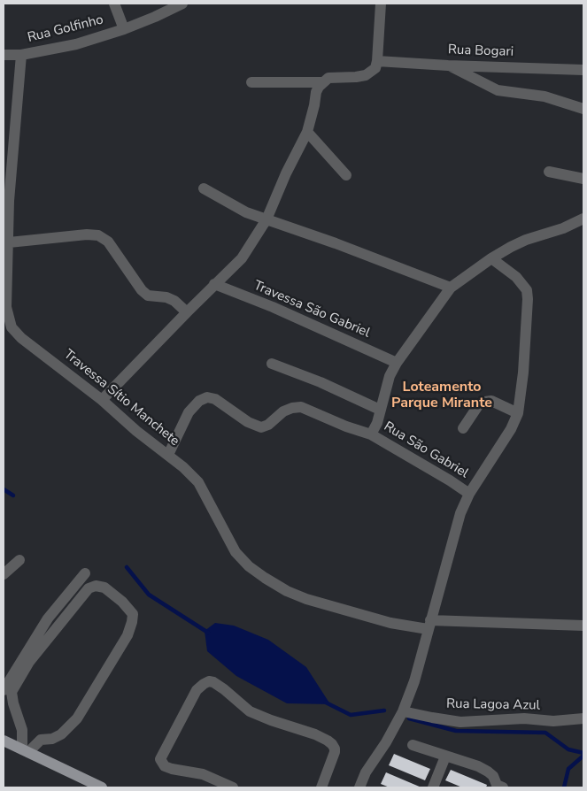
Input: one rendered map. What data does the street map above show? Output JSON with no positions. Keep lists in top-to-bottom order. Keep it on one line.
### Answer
{"streets":{"street":["Rua Golfinho","Rua Bogari","Travessa São Gabriel","Travessa Sítio Manchete","Rua São Gabriel","Rua Lagoa Azul"]},"crossings":[["Rua Golfinho","Travessa Sítio Manchete"],["Travessa São Gabriel","Rua São Gabriel"],["Travessa Sítio Manchete","Rua São Gabriel"],["Rua São Gabriel","Rua Lagoa Azul"]],"districts":["Loteamento Parque Mirante"]}
